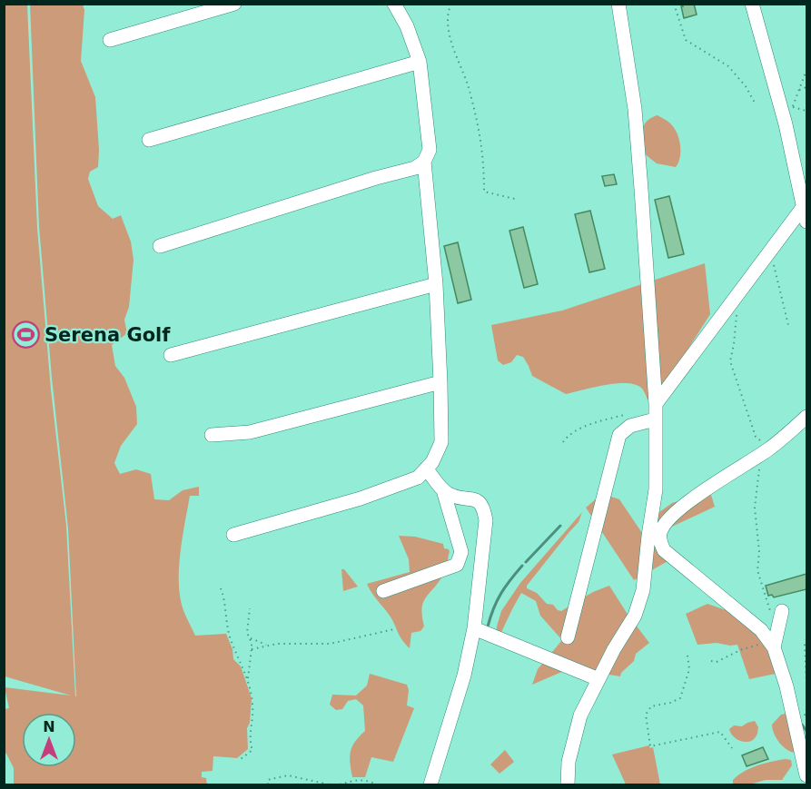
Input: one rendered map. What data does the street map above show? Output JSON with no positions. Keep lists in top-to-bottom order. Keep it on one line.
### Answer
{"places":{"sports":["Serena Golf"]},"north":"top"}
